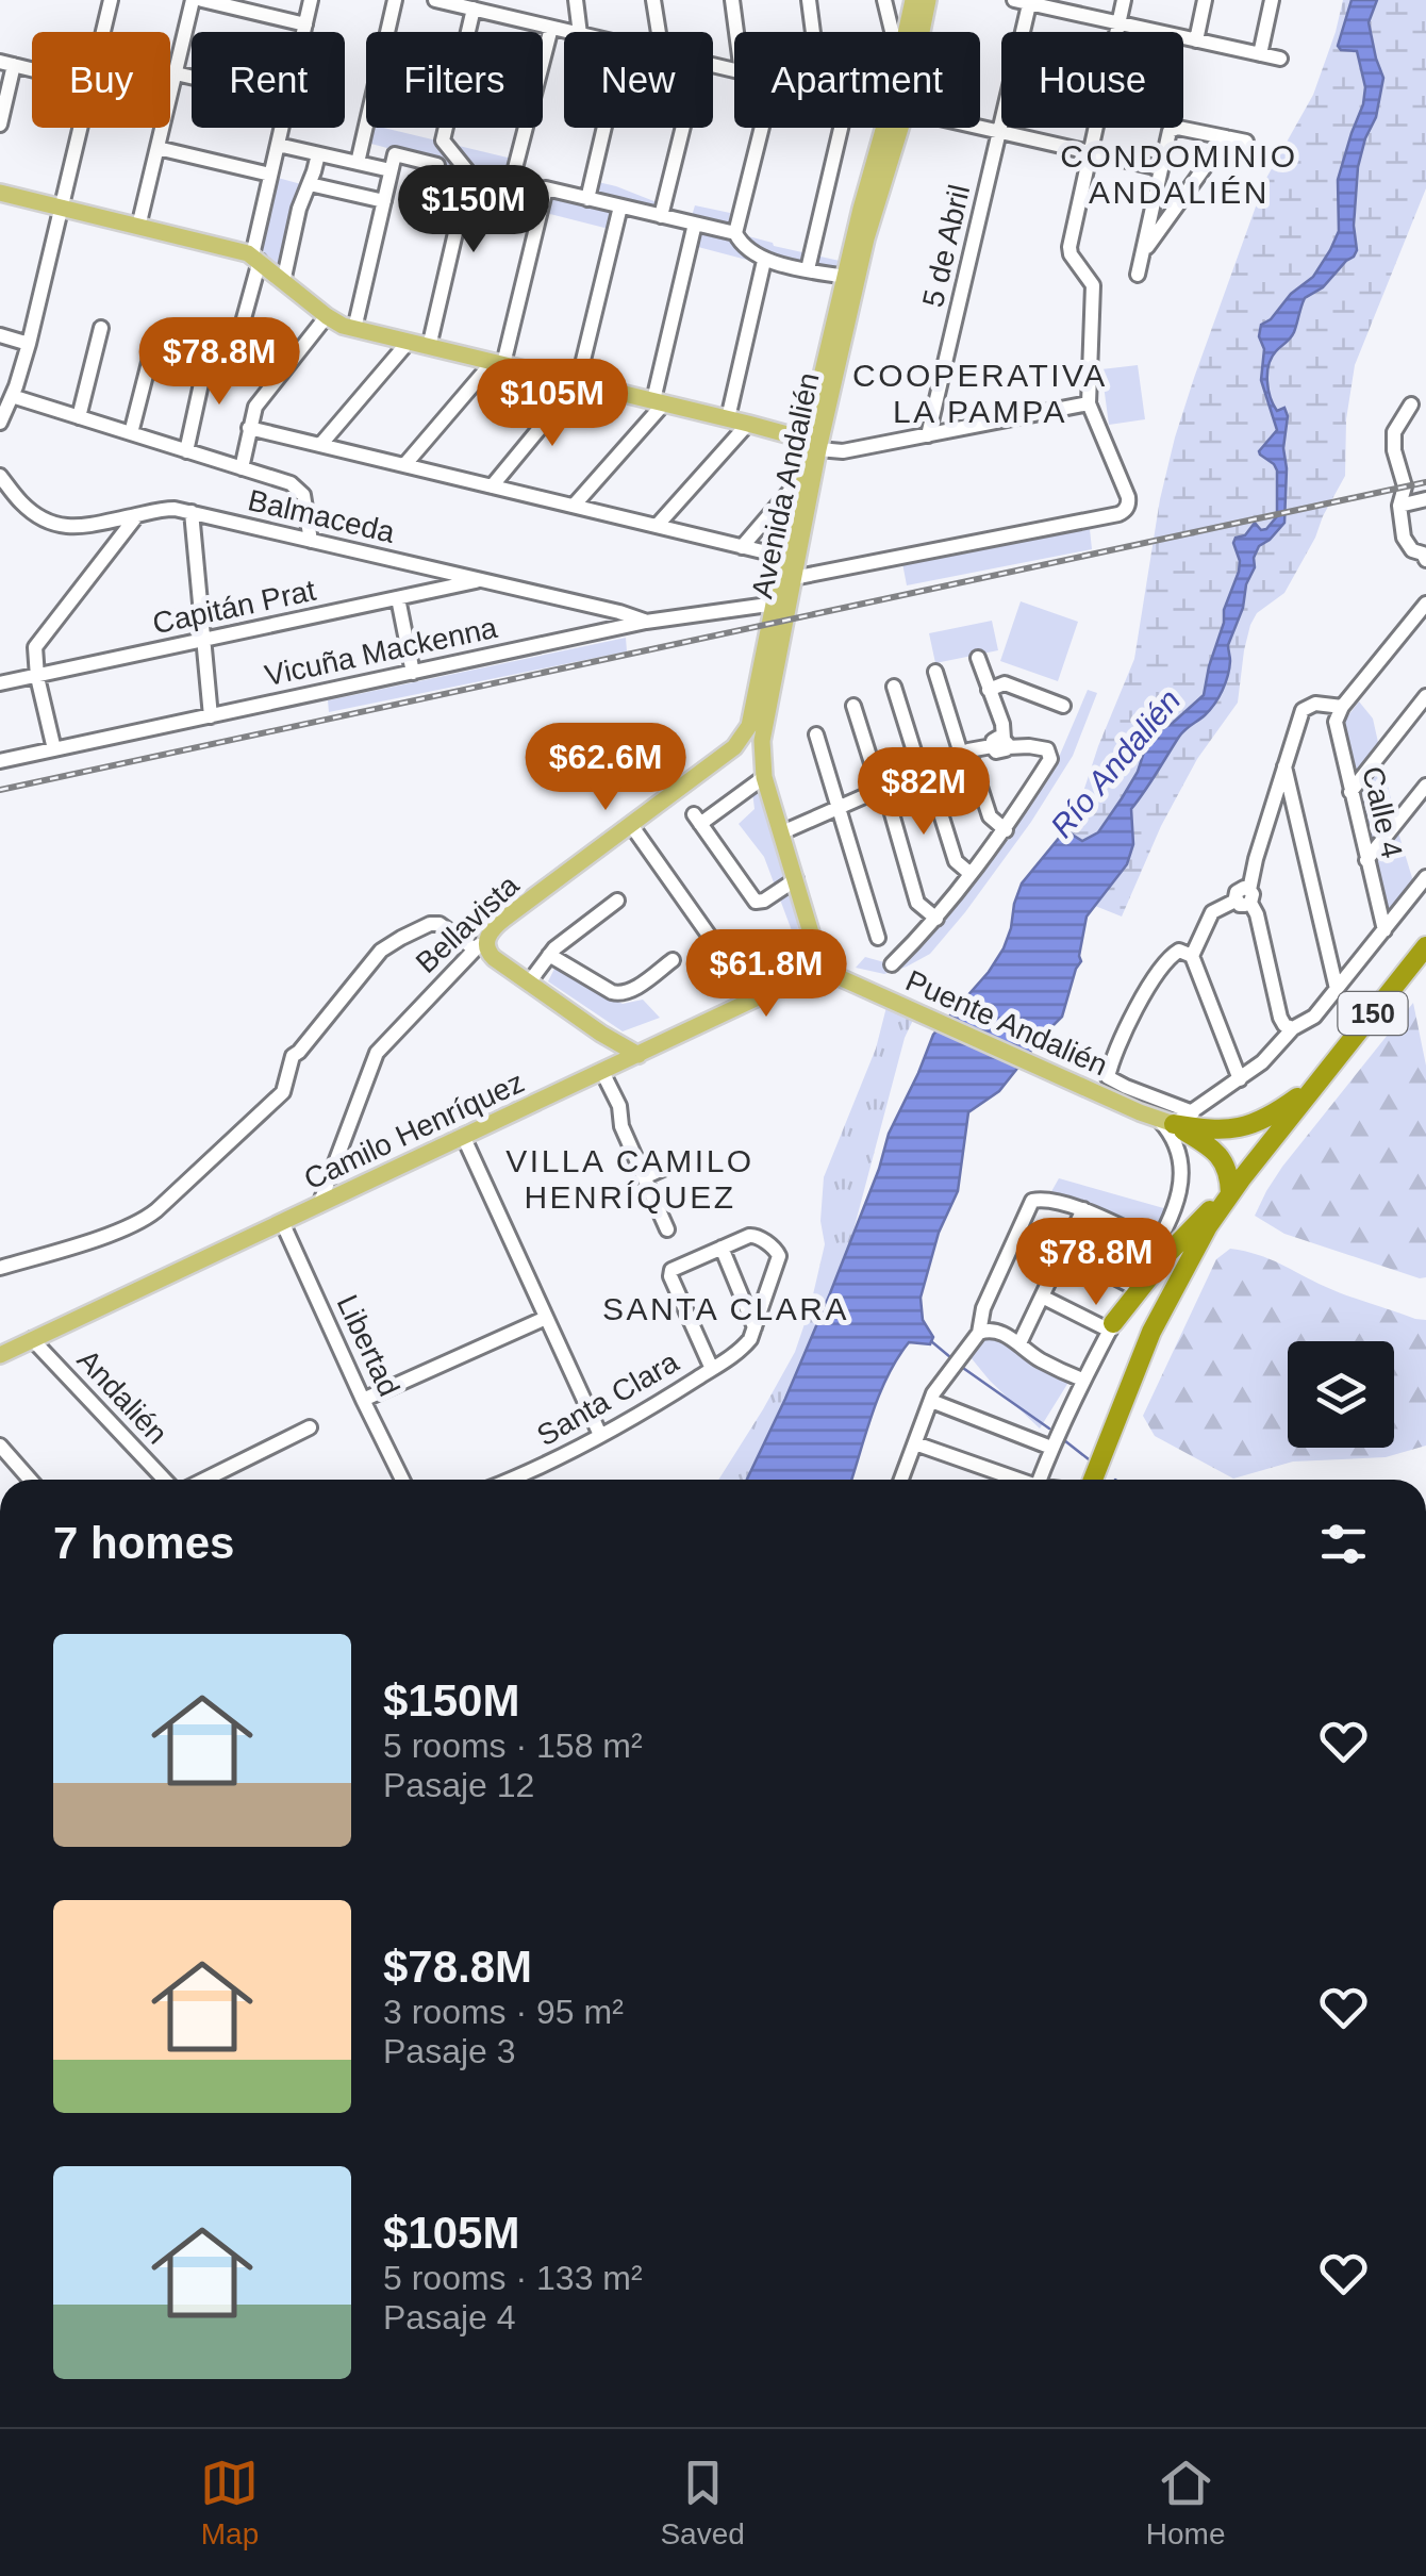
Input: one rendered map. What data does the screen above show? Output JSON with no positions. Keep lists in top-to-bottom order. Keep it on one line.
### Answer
{"streets":{"highway":["150"],"main road":["Avenida Andalién","Bellavista","Puente Andalién","Camilo Henríquez"],"street":["5 de Abril","Balmaceda","Capitán Prat","Vicuña Mackenna","Calle 4","Libertad","Andalién","Santa Clara"]},"crossings":[["Avenida Andalién","Vicuña Mackenna"],["Avenida Andalién","Bellavista"],["Avenida Andalién","Camilo Henríquez"],["Balmaceda","Capitán Prat"],["Balmaceda","Vicuña Mackenna"],["Bellavista","Camilo Henríquez"],["Puente Andalién","Camilo Henríquez"],["Camilo Henríquez","Libertad"],["Camilo Henríquez","Andalién"]],"districts":["CONDOMINIO ANDALIÉN","COOPERATIVA LA PAMPA","VILLA CAMILO HENRÍQUEZ","SANTA CLARA"],"water":["Río Andalién"],"page":{"chip":["Buy","Rent","Filters","New","Apartment","House"],"price":["$150M","$78.8M","$105M","$62.6M","$82M","$61.8M","$78.8M"],"heading":"7 homes","list":[{"name":"$150M","note":"5 rooms · 158 m² · Pasaje 12"},{"name":"$78.8M","note":"3 rooms · 95 m² · Pasaje 3"},{"name":"$105M","note":"5 rooms · 133 m² · Pasaje 4"}],"tabs":["Map","Saved","Home"]}}
